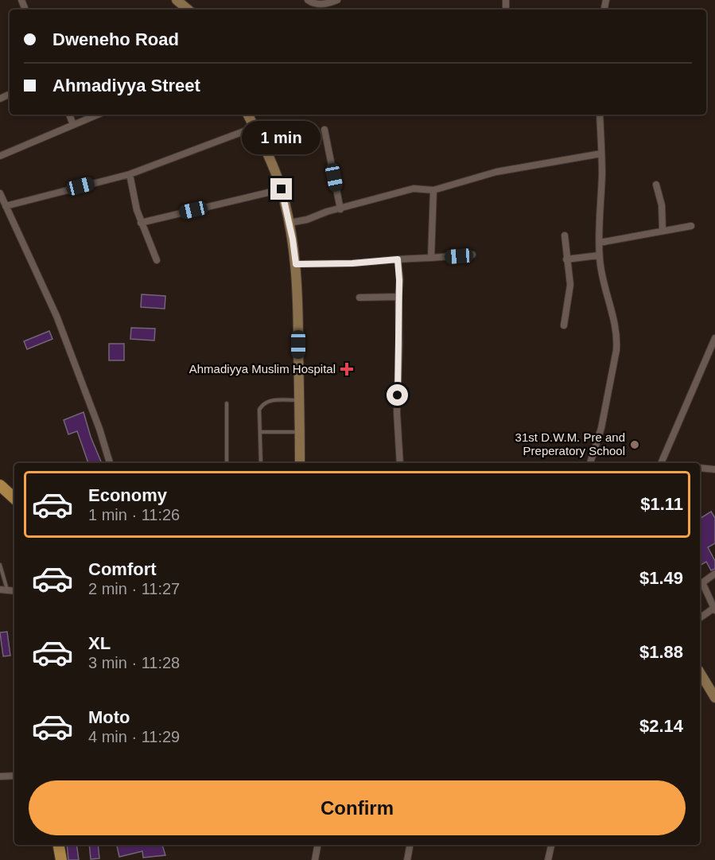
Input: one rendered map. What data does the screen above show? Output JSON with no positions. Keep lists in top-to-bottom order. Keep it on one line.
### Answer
{"places":{"health":["Ahmadiyya Muslim Hospital"],"other":["31st D.W.M. Pre and Preperatory School"]},"page":{"banner":["Dweneho Road","Ahmadiyya Street"],"bubble":"1 min","list":[{"name":"Economy","note":"1 min · 11:26","value":"$1.11"},{"name":"Comfort","note":"2 min · 11:27","value":"$1.49"},{"name":"XL","note":"3 min · 11:28","value":"$1.88"},{"name":"Moto","note":"4 min · 11:29","value":"$2.14"}],"buttons":"Confirm"}}
